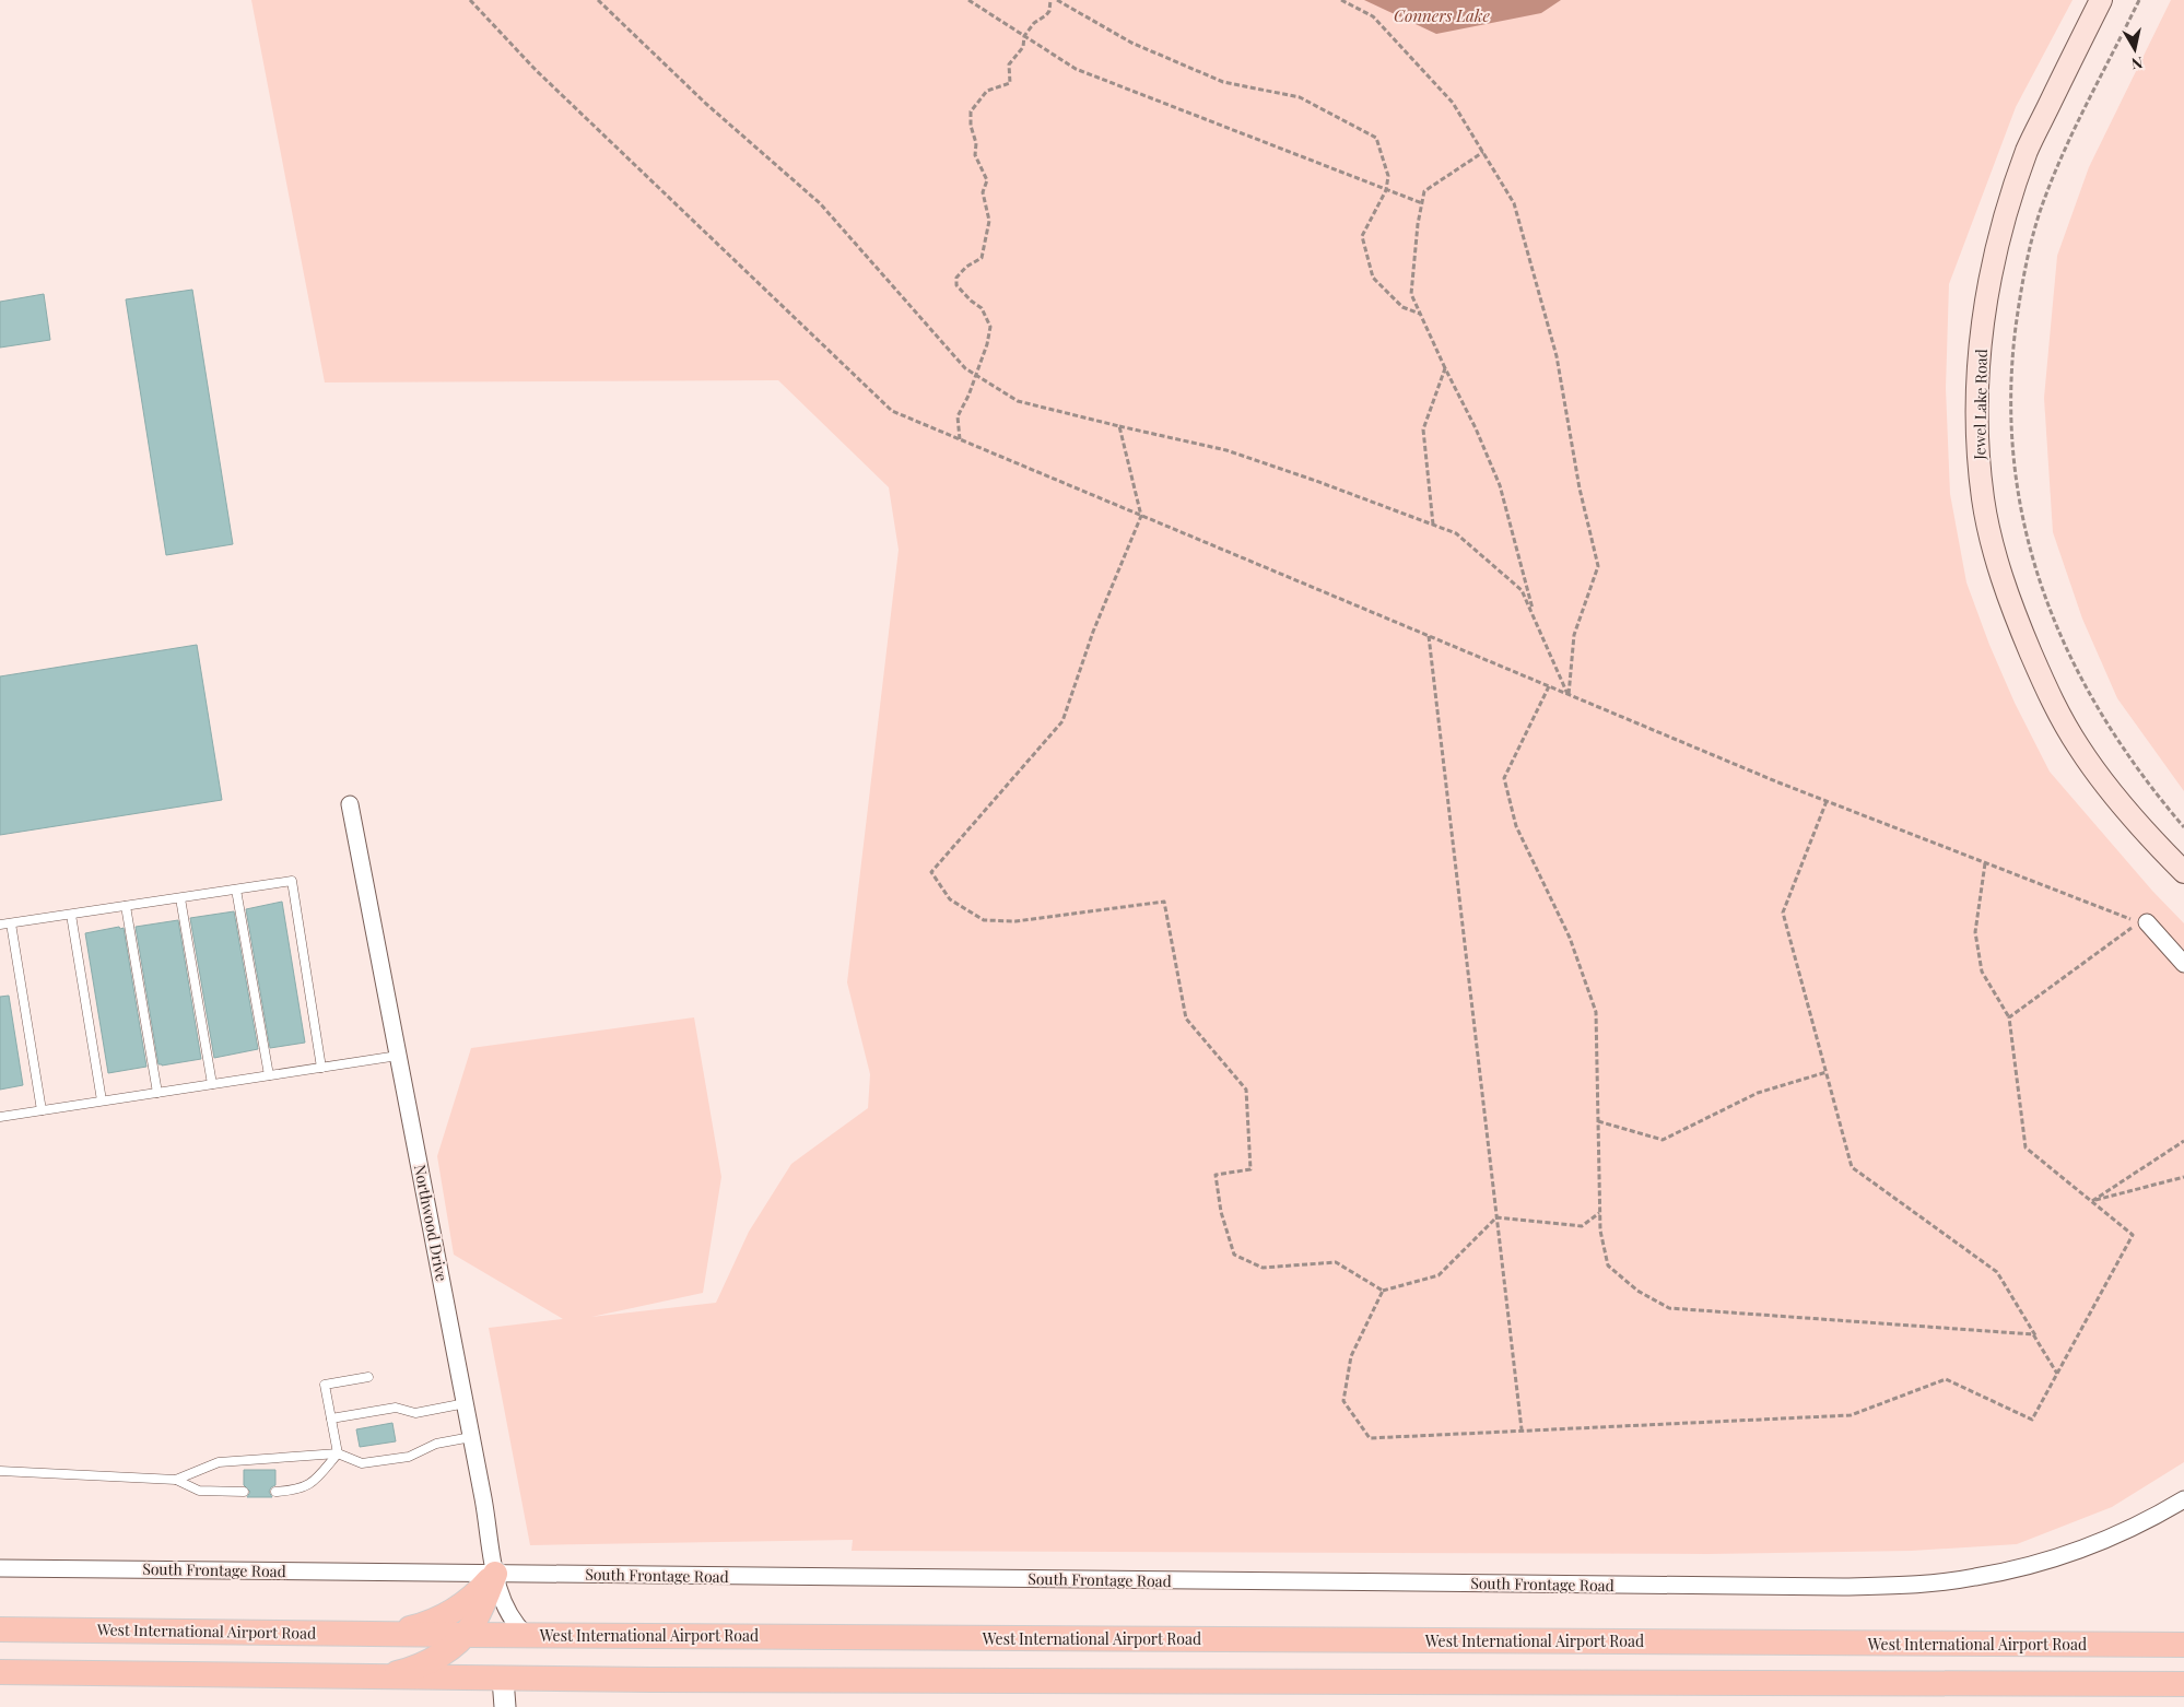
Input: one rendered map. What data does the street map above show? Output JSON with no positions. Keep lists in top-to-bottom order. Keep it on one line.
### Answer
{"streets":{"main road":["Jewel Lake Road","West International Airport Road"],"street":["Northwood Drive","South Frontage Road"]},"crossings":[["Northwood Drive","South Frontage Road"],["Northwood Drive","West International Airport Road"]],"water":["Conners Lake"],"north":"bottom"}
